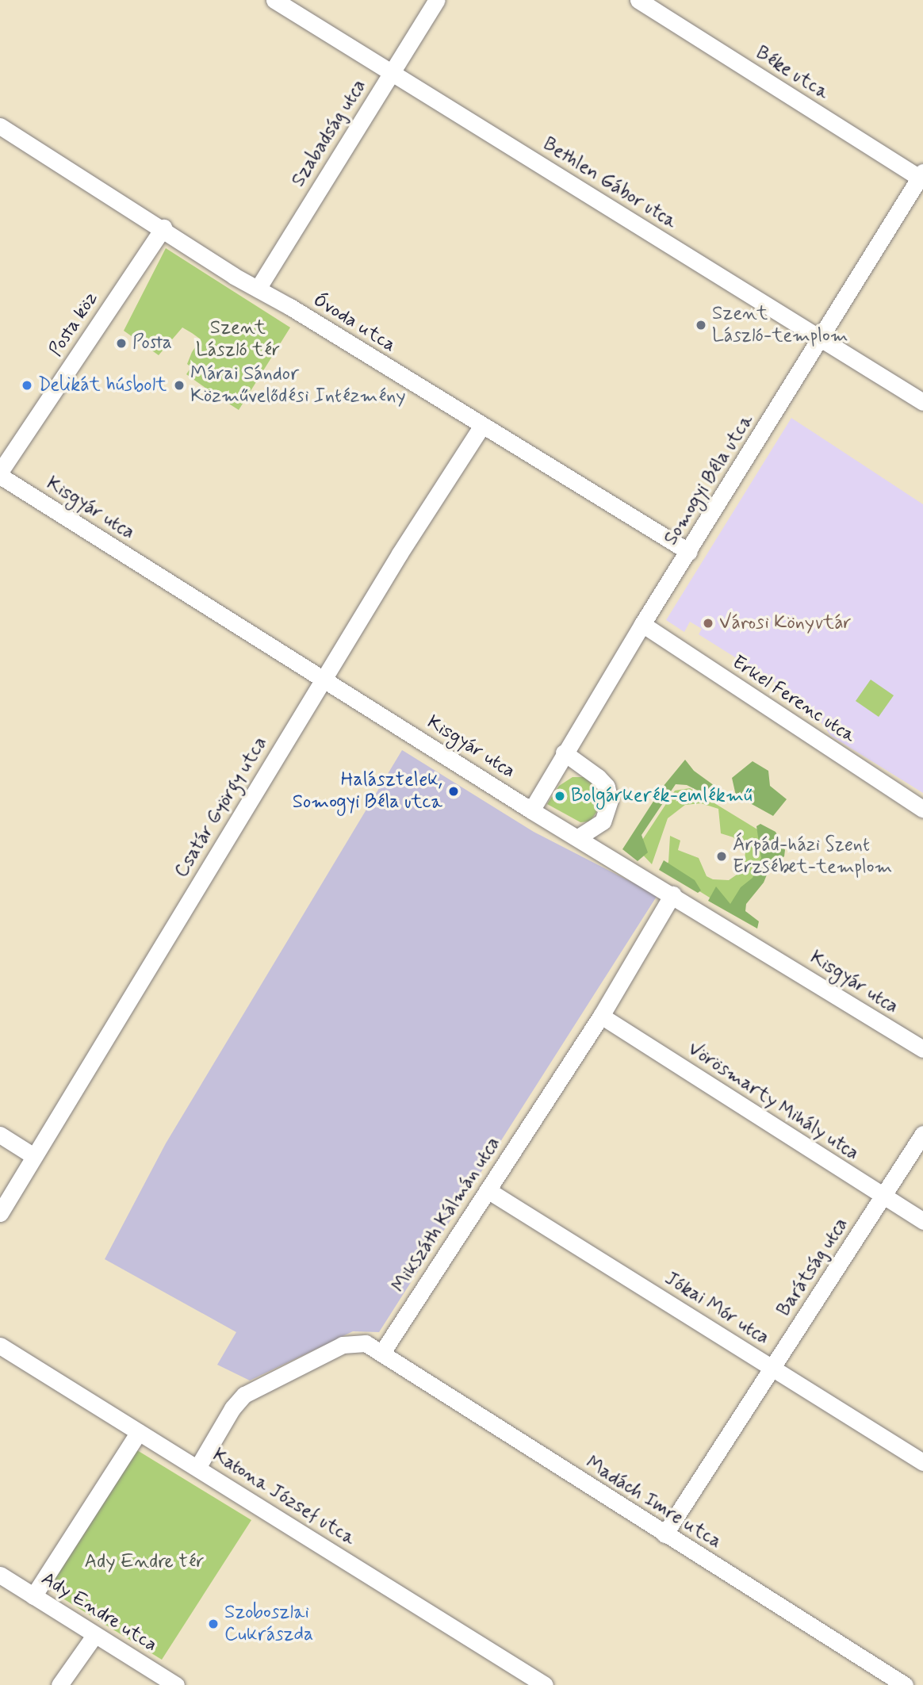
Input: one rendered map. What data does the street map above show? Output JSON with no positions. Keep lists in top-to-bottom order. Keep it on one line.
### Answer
{"streets":{"street":["Béke utca","Szabadság utca","Bethlen Gábor utca","Óvoda utca","Posta köz","Somogyi Béla utca","Kisgyár utca","Erkel Ferenc utca","Csatár György utca","Vörösmarty Mihály utca","Mikszáth Kálmán utca","Barátság utca","Jókai Mór utca","Katona József utca","Madách Imre utca","Ady Endre utca"]},"crossings":[["Béke utca","Somogyi Béla utca"],["Szabadság utca","Bethlen Gábor utca"],["Szabadság utca","Óvoda utca"],["Bethlen Gábor utca","Somogyi Béla utca"],["Óvoda utca","Posta köz"],["Óvoda utca","Somogyi Béla utca"],["Óvoda utca","Csatár György utca"],["Somogyi Béla utca","Kisgyár utca"],["Somogyi Béla utca","Erkel Ferenc utca"],["Kisgyár utca","Csatár György utca"],["Kisgyár utca","Mikszáth Kálmán utca"],["Vörösmarty Mihály utca","Mikszáth Kálmán utca"],["Vörösmarty Mihály utca","Barátság utca"],["Mikszáth Kálmán utca","Jókai Mór utca"],["Mikszáth Kálmán utca","Madách Imre utca"],["Barátság utca","Jókai Mór utca"],["Barátság utca","Madách Imre utca"]],"parks":["Szent László tér","Ady Endre tér"],"places":["Szent László-templom","Posta","Delikát húsbolt","Márai Sándor Közművelődési Intézmény","Városi Könyvtár","Halásztelek, Somogyi Béla utca","Bolgárkerék-emlékmű","Árpád-házi Szent Erzsébet-templom","Szoboszlai Cukrászda"]}
